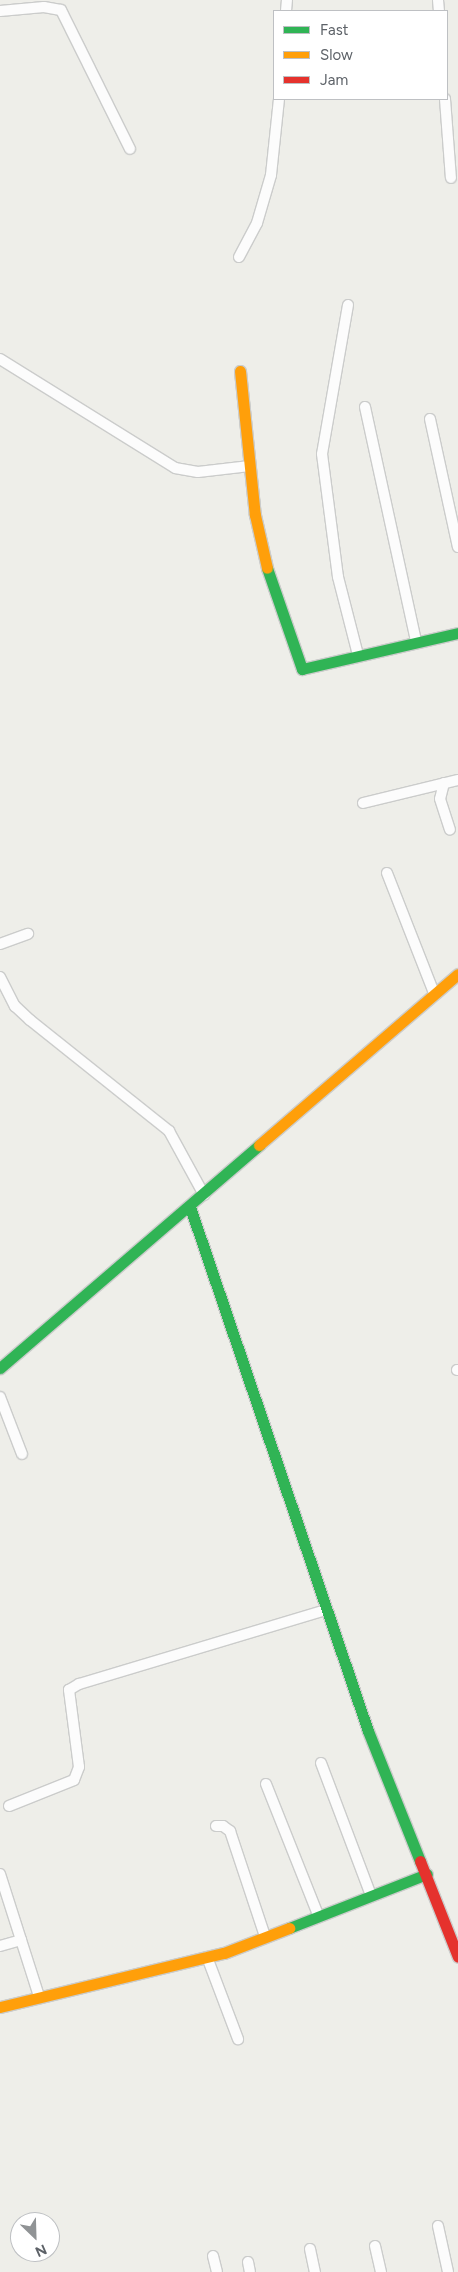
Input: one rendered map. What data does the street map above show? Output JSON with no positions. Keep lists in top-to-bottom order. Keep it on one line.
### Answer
{"legend":["Fast","Slow","Jam"],"north":"bottom right"}
